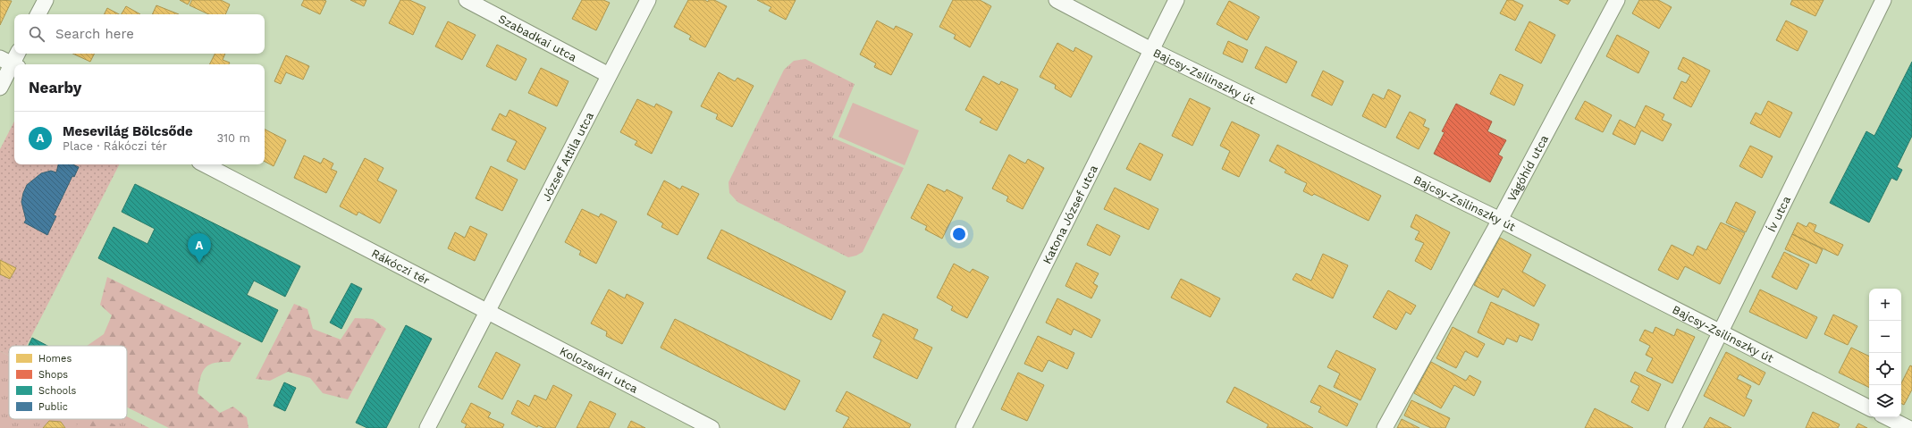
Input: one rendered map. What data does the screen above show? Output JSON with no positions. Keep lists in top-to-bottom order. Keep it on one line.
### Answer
{"streets":{"street":["Szabadkai utca","Bajcsy-Zsilinszky út","József Attila utca","Vágóhíd utca","Katona József utca","Ív utca","Rákóczi tér","Kolozsvári utca"]},"crossings":[["Szabadkai utca","József Attila utca"],["Bajcsy-Zsilinszky út","Vágóhíd utca"],["Bajcsy-Zsilinszky út","Katona József utca"],["Bajcsy-Zsilinszky út","Ív utca"],["József Attila utca","Rákóczi tér"],["József Attila utca","Kolozsvári utca"],["Rákóczi tér","Kolozsvári utca"]],"legend":["Homes","Shops","Schools","Public"],"page":{"search":"Search here","heading":"Nearby","list":[{"mark":"A","name":"Mesevilág Bölcsőde","note":"Place · Rákóczi tér","value":"310 m"}],"pins":"A","map_buttons":["+","−"]}}
